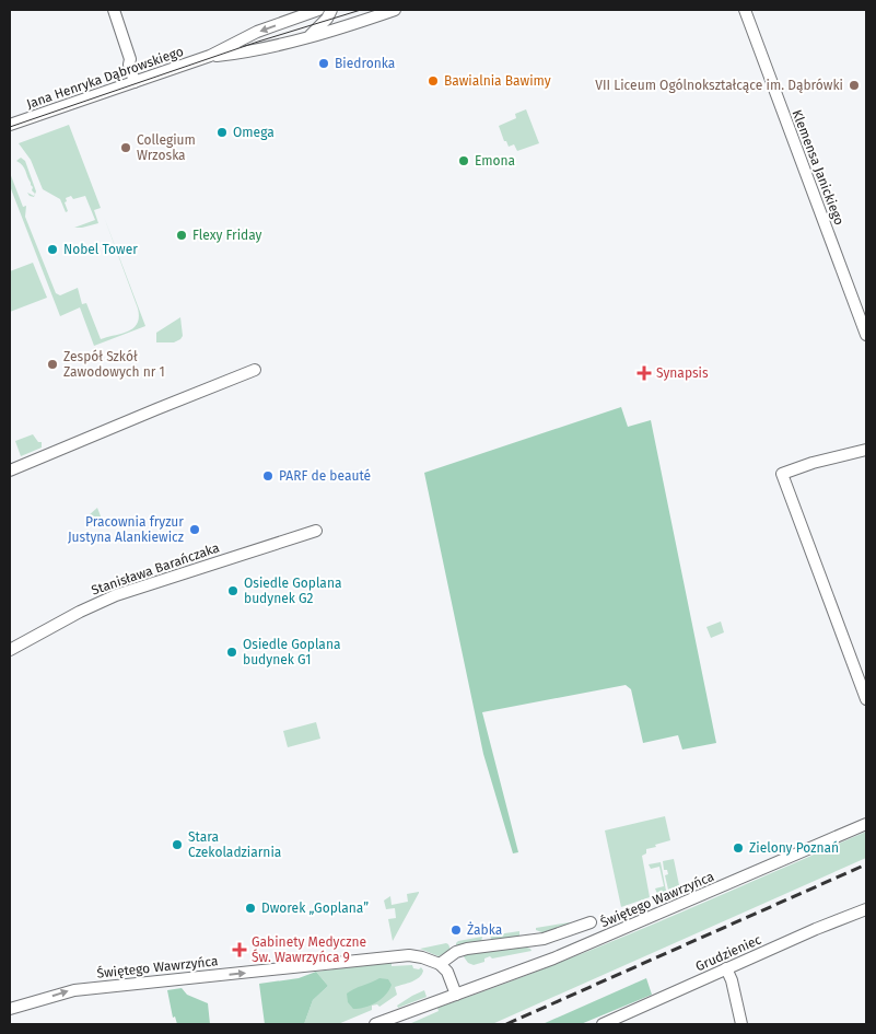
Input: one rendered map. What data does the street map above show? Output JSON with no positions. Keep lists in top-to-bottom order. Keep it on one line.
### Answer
{"streets":{"street":["Jana Henryka Dąbrowskiego","Klemensa Janickiego","Stanisława Barańczaka","Świętego Wawrzyńca","Grudzieniec"]},"one_way":["Świętego Wawrzyńca"],"places":{"other":["Biedronka","Bawialnia Bawimy","VII Liceum Ogólnokształcące im. Dąbrówki","Omega","Collegium Wrzoska","Emona","Flexy Friday","Nobel Tower","Zespół Szkół Zawodowych nr 1","PARF de beauté","Pracownia fryzur Justyna Alankiewicz","Osiedle Goplana budynek G2","Osiedle Goplana budynek G1","Stara Czekoladziarnia","Zielony Poznań","Dworek „Goplana”","Żabka"],"health":["Synapsis","Gabinety Medyczne Św. Wawrzyńca 9"]}}
